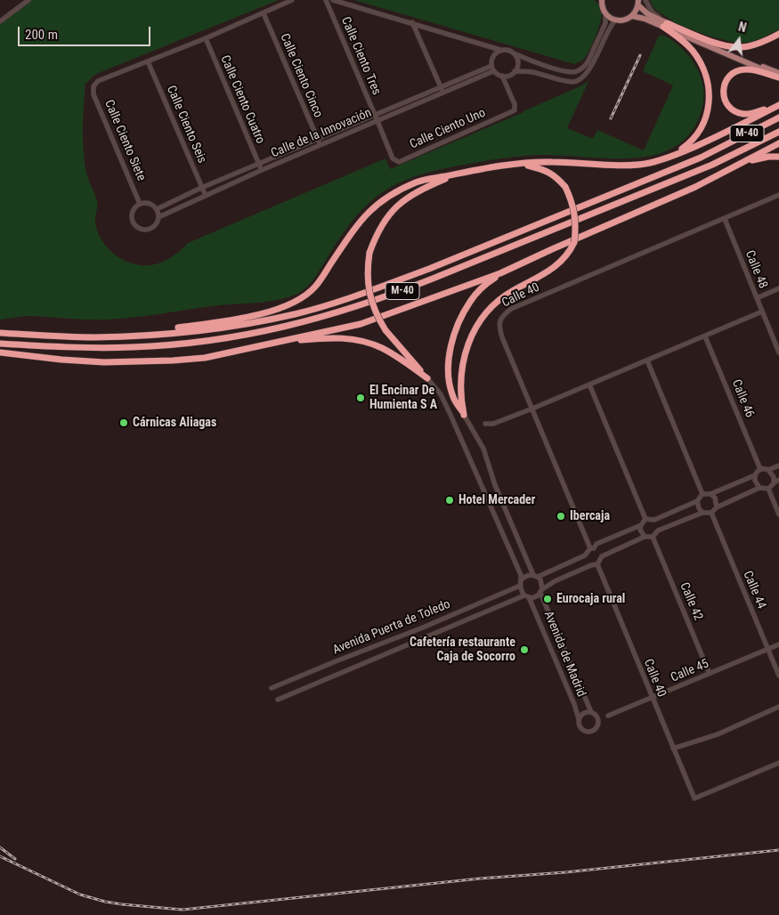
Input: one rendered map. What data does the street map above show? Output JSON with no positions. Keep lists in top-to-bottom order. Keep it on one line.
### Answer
{"streets":{"highway":["M-40"],"street":["Calle Ciento Tres","Calle Ciento Cinco","Calle Ciento Cuatro","Calle Ciento Seis","Calle Ciento Uno","Calle de la Innovación","Calle Ciento Siete","Calle 48","Calle 40","Calle 46","Calle 44","Calle 42","Avenida Puerta de Toledo","Avenida de Madrid","Calle 45"]},"crossings":[["Calle Ciento Tres","Calle Ciento Uno"],["Calle Ciento Tres","Calle de la Innovación"],["Calle Ciento Cinco","Calle de la Innovación"],["Calle Ciento Cuatro","Calle de la Innovación"],["Calle Ciento Seis","Calle de la Innovación"],["Calle Ciento Seis","Calle Ciento Siete"],["Calle Ciento Uno","Calle de la Innovación"],["Calle de la Innovación","Calle Ciento Siete"],["Calle 48","Calle 40"],["Calle 40","Calle 45"],["Calle 44","Calle 45"],["Calle 42","Calle 45"],["Avenida Puerta de Toledo","Avenida de Madrid"]],"places":["El Encinar De Humienta S A","Cárnicas Aliagas","Hotel Mercader","Ibercaja","Eurocaja rural","Cafetería restaurante Caja de Socorro"],"scale_bar":"200 m","north":"top"}
